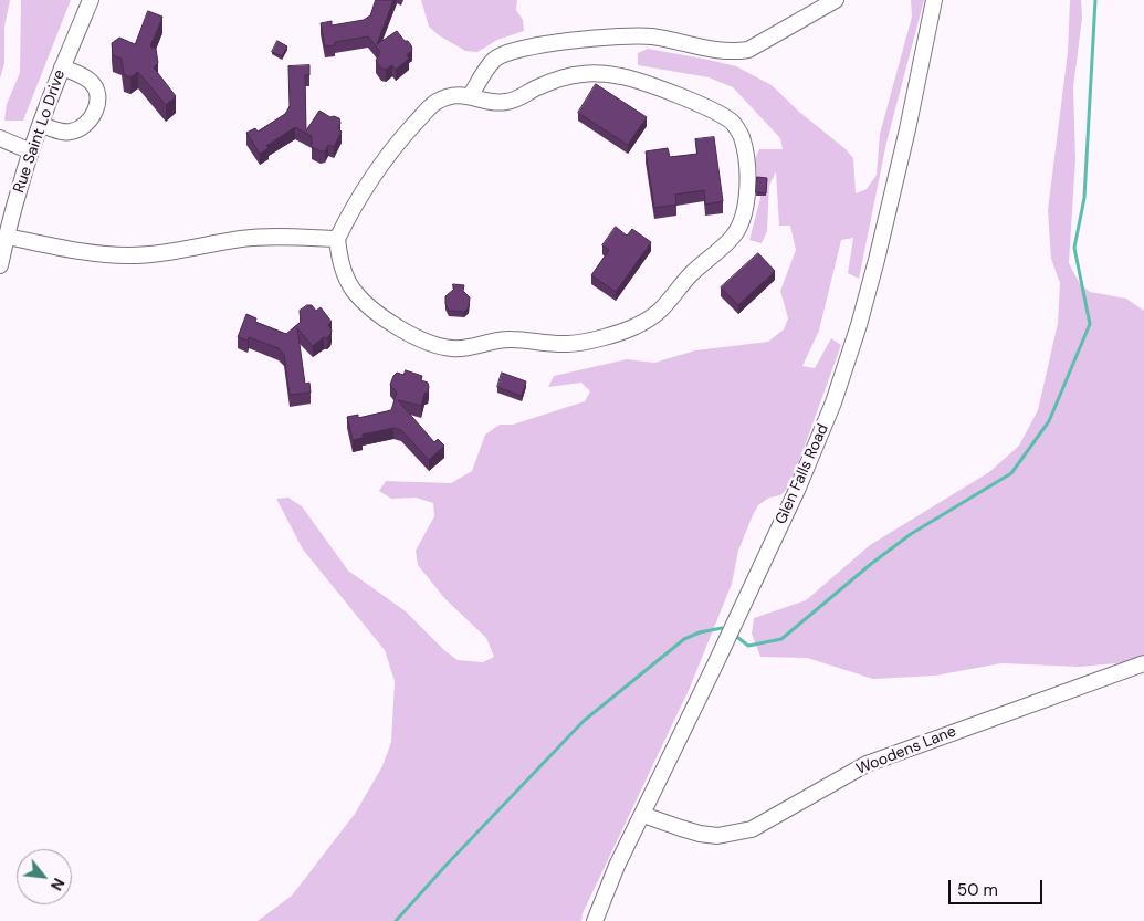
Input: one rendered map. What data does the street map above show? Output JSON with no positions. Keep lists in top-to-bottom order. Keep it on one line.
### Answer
{"streets":{"street":["Rue Saint Lo Drive","Glen Falls Road","Woodens Lane"]},"crossings":[["Glen Falls Road","Woodens Lane"]],"scale_bar":"50 m","north":"bottom right"}
